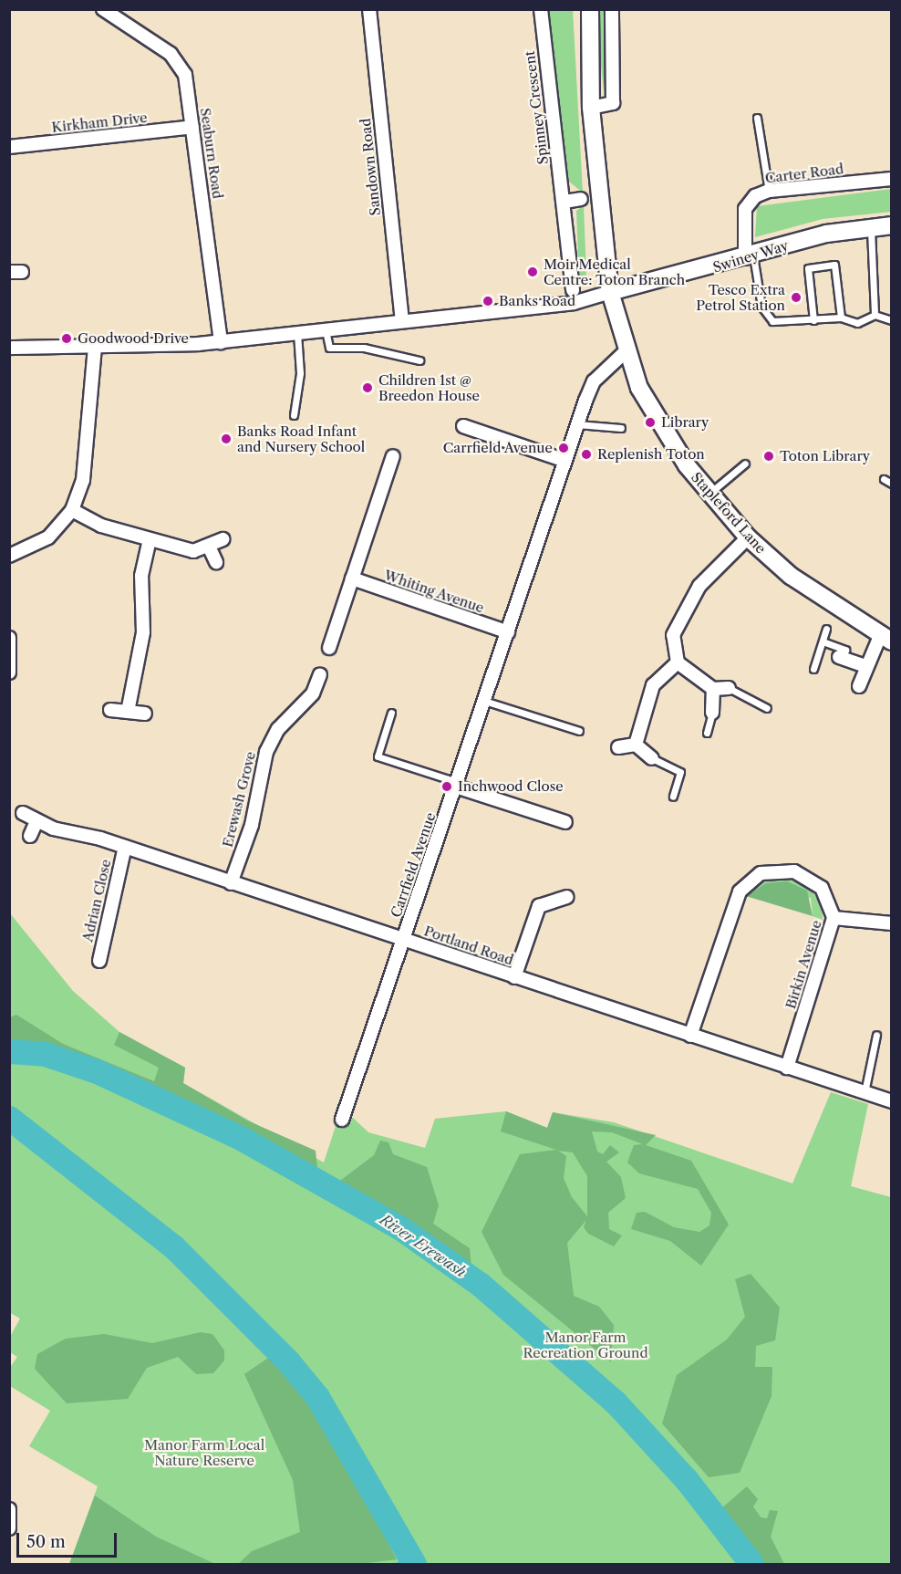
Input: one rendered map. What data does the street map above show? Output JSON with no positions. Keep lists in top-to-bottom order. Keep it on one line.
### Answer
{"streets":{"main road":["Swiney Way","Stapleford Lane"],"street":["Spinney Crescent","Kirkham Drive","Seaburn Road","Sandown Road","Carter Road","Whiting Avenue","Erewash Grove","Carrfield Avenue","Adrian Close","Portland Road","Birkin Avenue"]},"crossings":[["Kirkham Drive","Seaburn Road"],["Carter Road","Swiney Way"],["Swiney Way","Stapleford Lane"],["Stapleford Lane","Carrfield Avenue"],["Whiting Avenue","Carrfield Avenue"],["Erewash Grove","Portland Road"],["Carrfield Avenue","Portland Road"],["Adrian Close","Portland Road"],["Portland Road","Birkin Avenue"]],"water":["River Erewash"],"parks":["Manor Farm Recreation Ground","Manor Farm Local Nature Reserve"],"places":["Moir Medical Centre: Toton Branch","Tesco Extra Petrol Station","Banks Road","Goodwood Drive","Children 1st @ Breedon House","Library","Banks Road Infant and Nursery School","Carrfield Avenue","Replenish Toton","Toton Library","Inchwood Close"],"scale_bar":"50 m"}
